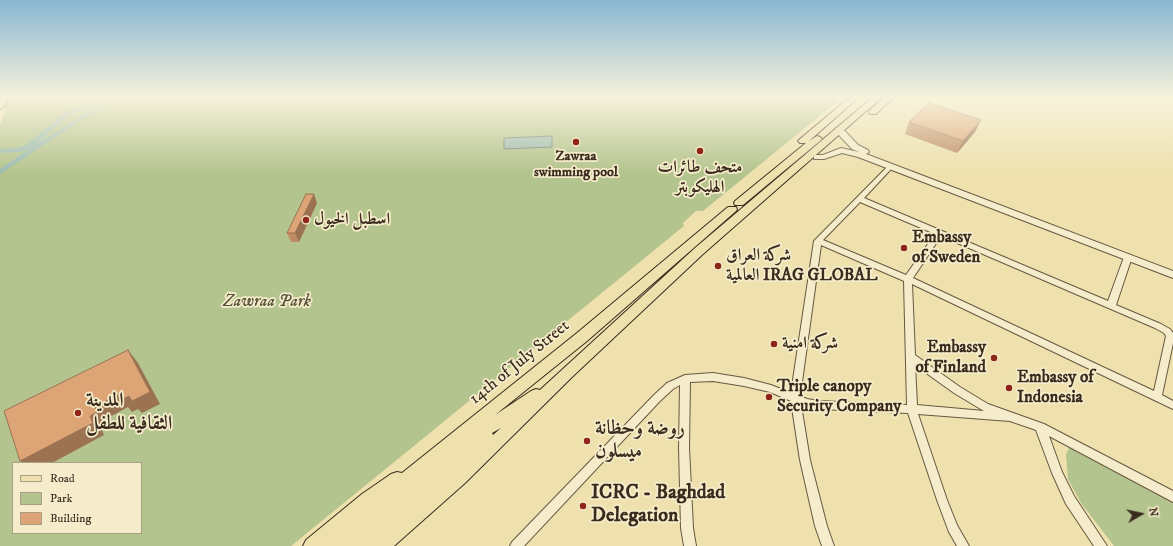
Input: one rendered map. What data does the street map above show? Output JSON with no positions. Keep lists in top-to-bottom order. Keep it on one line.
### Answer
{"streets":{"main road":["14th of July Street"]},"parks":["Zawraa Park"],"places":["Zawraa swimming pool","متحف طائرات الهليكوبتر","اسطبل الخيول","Embassy of Sweden","شركة العراق العالمية IRAG GLOBAL","شركة امنية","Embassy of Finland","Embassy of Indonesia","Triple canopy Security Company","المدينة الثقافية للطفل","روضة وحظانة ميسلون","ICRC - Baghdad Delegation"],"legend":["Road","Park","Building"],"north":"right"}
